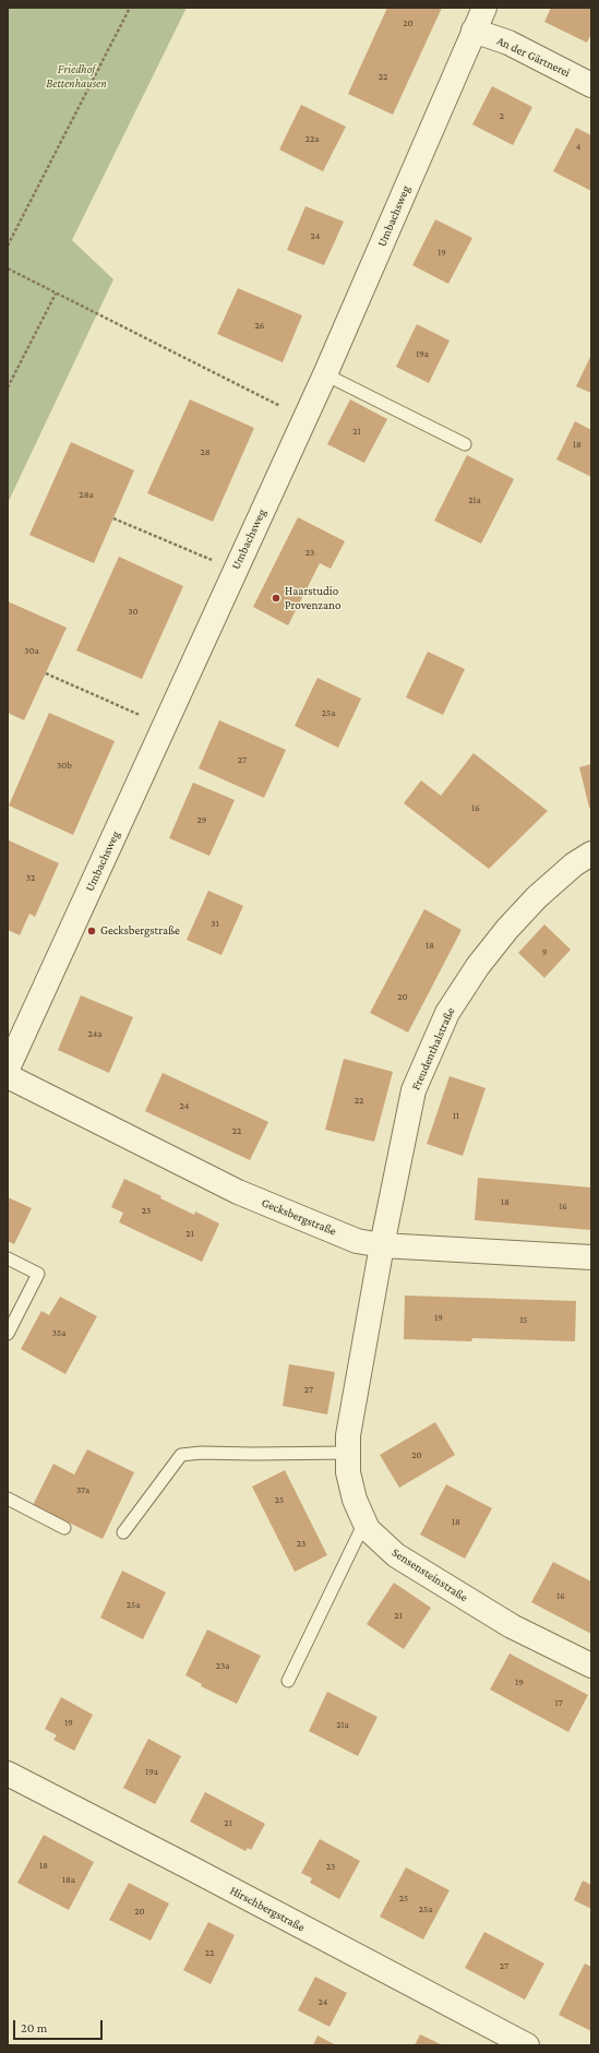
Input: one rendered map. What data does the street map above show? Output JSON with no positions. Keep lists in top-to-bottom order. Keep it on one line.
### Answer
{"streets":{"street":["An der Gärtnerei","Umbachsweg","Freudenthalstraße","Gecksbergstraße","Sensensteinstraße","Hirschbergstraße"]},"crossings":[["An der Gärtnerei","Umbachsweg"],["Freudenthalstraße","Gecksbergstraße"],["Freudenthalstraße","Sensensteinstraße"],["Gecksbergstraße","Sensensteinstraße"]],"parks":["Friedhof Bettenhausen"],"places":["Haarstudio Provenzano","Gecksbergstraße"],"house_numbers":["20","22","2","22a","4","24","19","26","19a","21","18","28","28a","21a","23","30","30a","25a","27","30b","16","29","32","31","18","9","20","24a","22","24","11","22","18","16","23","21","19","15","35a","27","20","37a","25","18","23","16","25a","21","23a","19","17","19","21a","19a","21","18","23","18a","25","25a","20","22","27","24"],"scale_bar":"20 m"}
